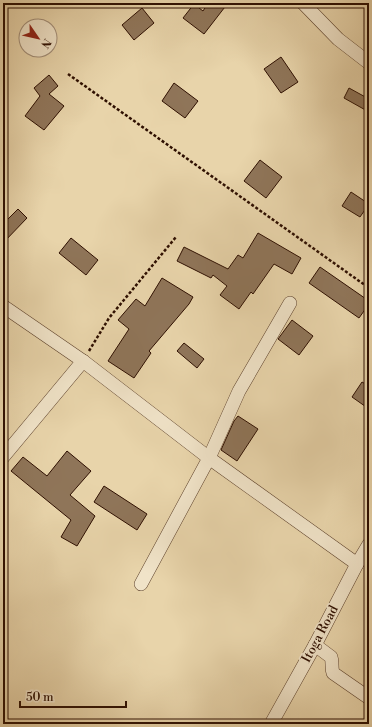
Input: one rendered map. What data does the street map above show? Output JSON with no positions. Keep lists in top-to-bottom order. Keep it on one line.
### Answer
{"streets":{"street":["Itoga Road"]},"scale_bar":"50 m","north":"bottom right"}
